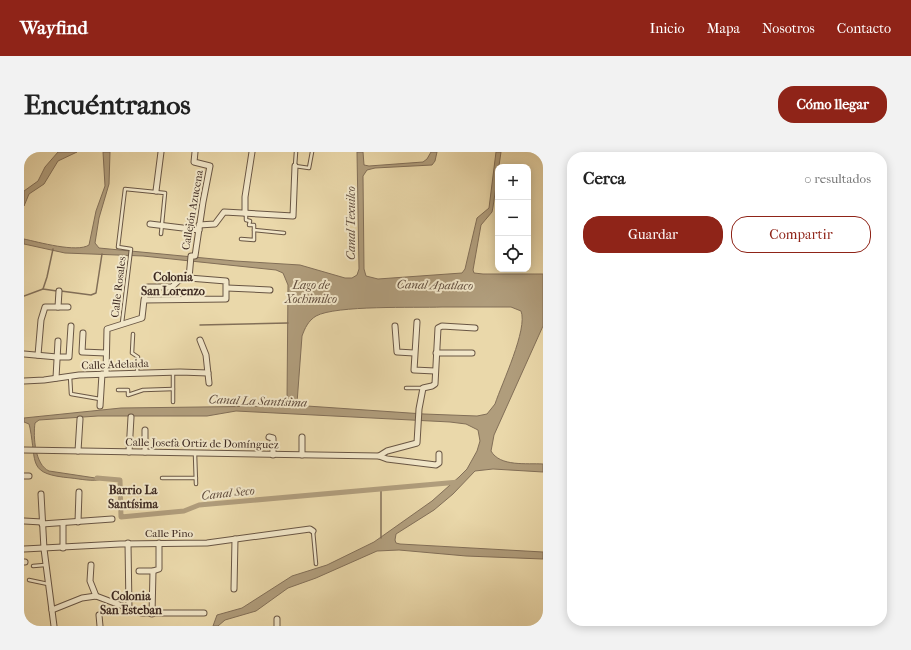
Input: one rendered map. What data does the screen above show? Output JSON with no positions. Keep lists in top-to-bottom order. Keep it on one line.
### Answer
{"streets":{"street":["Callejón Azucena","Calle Adelaida","Calle Josefa Ortiz de Domínguez","Calle Pino"],"lane":["Calle Rosales"]},"districts":["Colonia San Lorenzo","Barrio La Santísima","Colonia San Esteban"],"water":["Canal Texuilco","Lago de Xochimilco","Canal Apatlaco","Canal La Santísima","Canal Seco"],"page":{"header":"Wayfind","nav":["Inicio","Mapa","Nosotros","Contacto"],"buttons":["Cómo llegar",["Guardar","Compartir"]],"title":"Encuéntranos","heading":["Cerca","0 resultados"],"map_buttons":["+","−"]}}
